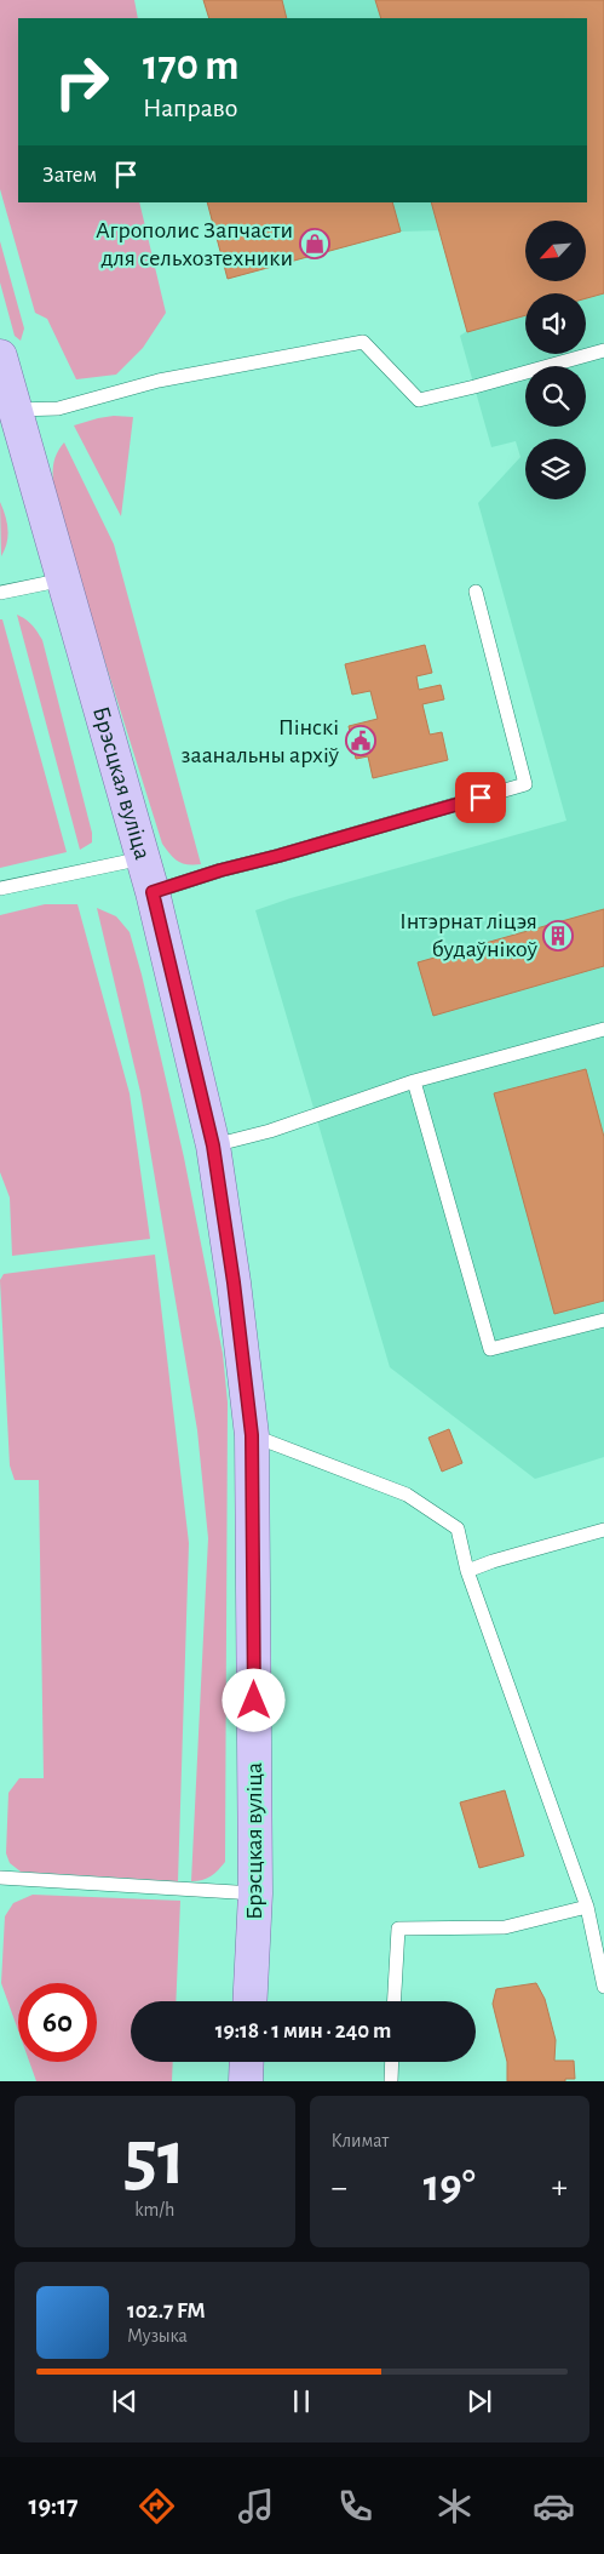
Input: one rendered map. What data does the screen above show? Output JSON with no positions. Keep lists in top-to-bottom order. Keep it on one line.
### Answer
{"streets":{"main road":["Брэсцкая вуліца"]},"places":{"shop":["Агрополис Запчасти для сельхозтехники"],"public building":["Пінскі заанальны архіў"],"building":["Інтэрнат ліцэя будаўнікоў"]},"north":"bottom left","page":{"turn":["170 m","Направо"],"then":"Затем","limit":"60","trip":"19:18 · 1 мин · 240 m","tile":[["51","km/h"],"Климат"],"heat":["−","19°","+"],"song":["102.7 FM","Музыка"],"tabs":"19:17"}}
